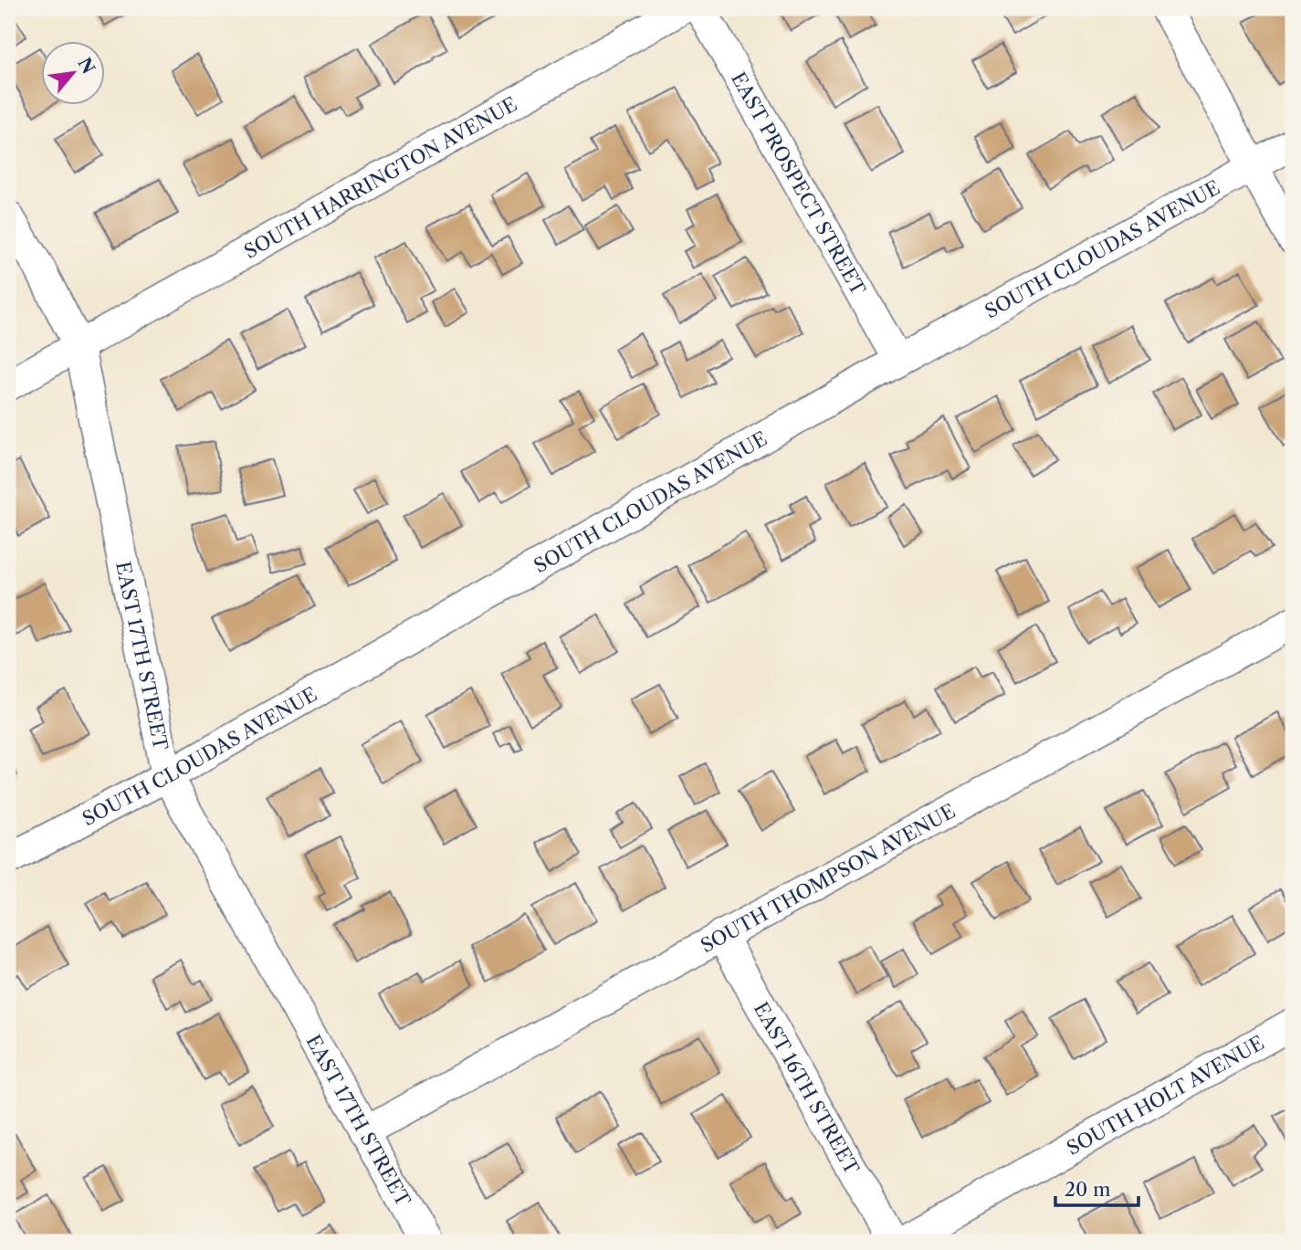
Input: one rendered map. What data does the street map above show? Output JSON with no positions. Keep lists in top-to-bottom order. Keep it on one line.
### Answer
{"streets":{"street":["SOUTH HARRINGTON AVENUE","EAST PROSPECT STREET","SOUTH CLOUDAS AVENUE","EAST 17TH STREET","SOUTH THOMPSON AVENUE","EAST 16TH STREET","SOUTH HOLT AVENUE"]},"crossings":[["SOUTH HARRINGTON AVENUE","EAST 17TH STREET"],["EAST PROSPECT STREET","SOUTH CLOUDAS AVENUE"],["SOUTH CLOUDAS AVENUE","EAST 17TH STREET"],["EAST 17TH STREET","SOUTH THOMPSON AVENUE"],["SOUTH THOMPSON AVENUE","EAST 16TH STREET"]],"scale_bar":"20 m","north":"top right"}
